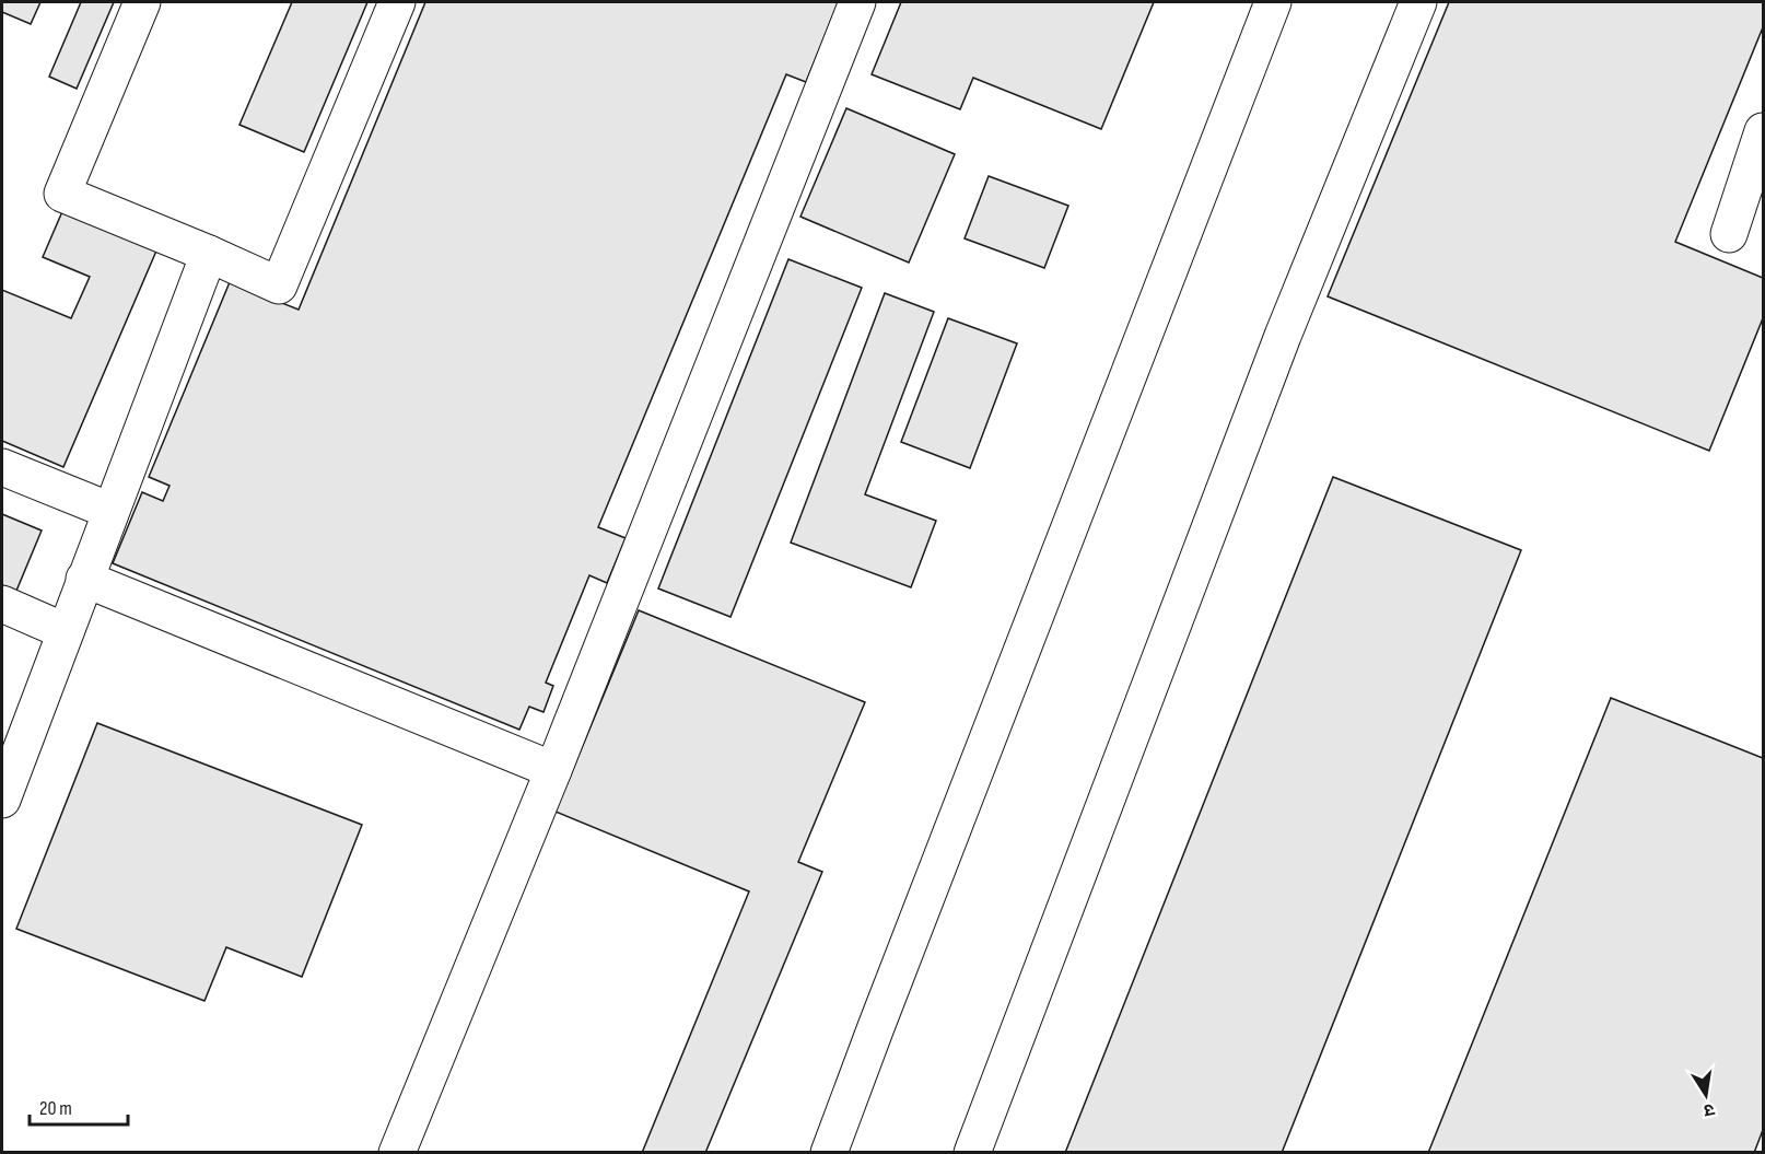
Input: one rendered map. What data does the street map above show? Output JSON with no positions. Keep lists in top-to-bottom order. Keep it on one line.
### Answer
{"scale_bar":"20 m","north":"bottom"}
